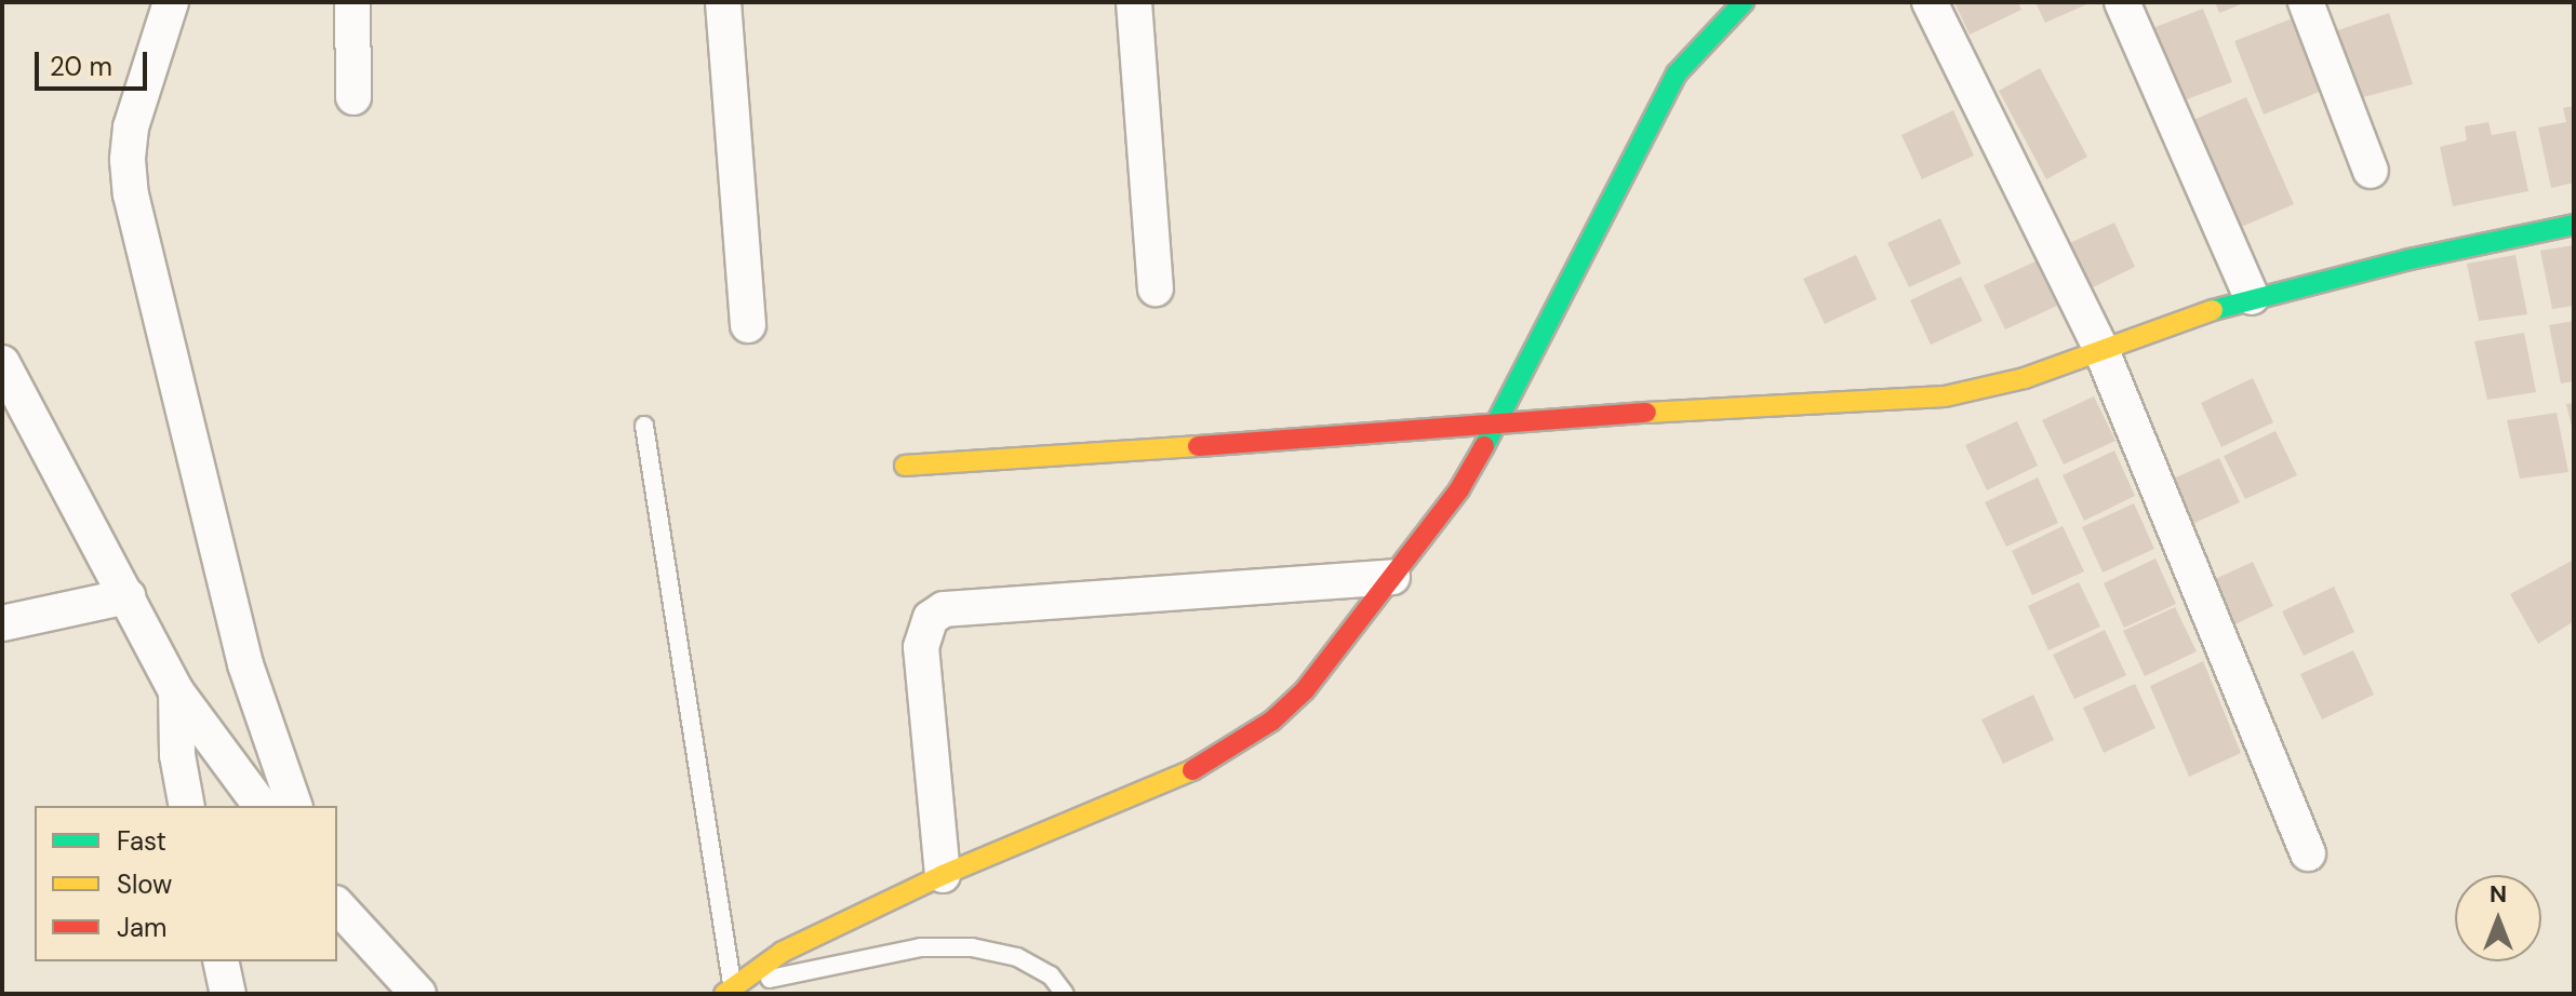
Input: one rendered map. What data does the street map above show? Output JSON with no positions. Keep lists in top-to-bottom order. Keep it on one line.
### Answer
{"legend":["Fast","Slow","Jam"],"scale_bar":"20 m","north":"top"}
